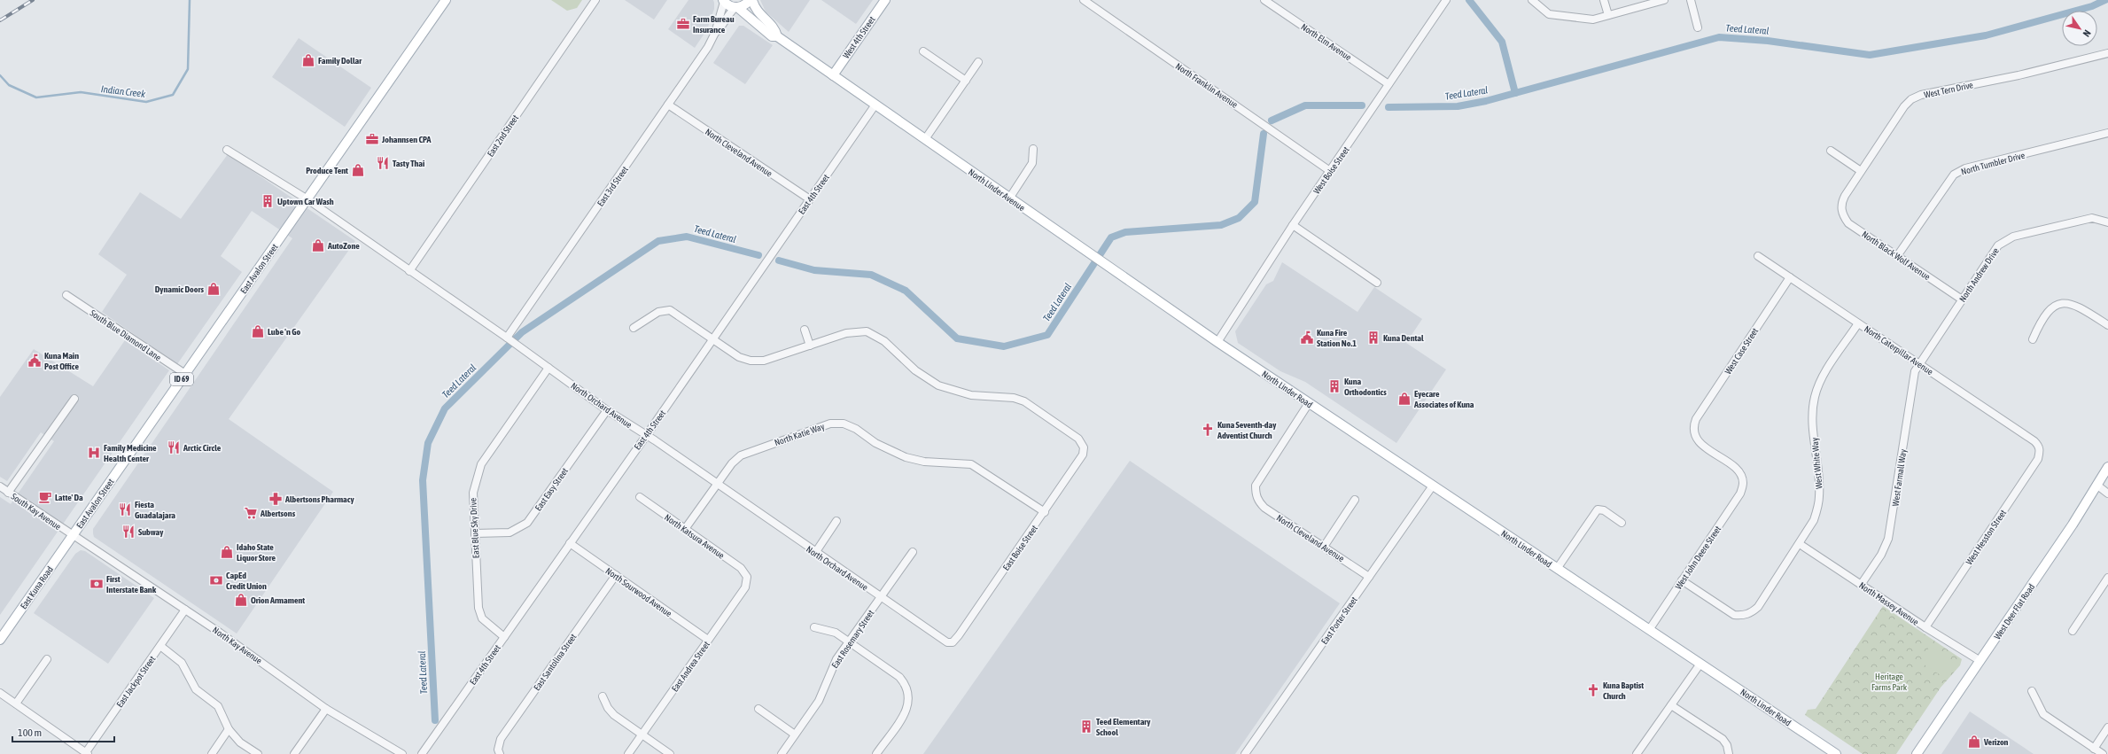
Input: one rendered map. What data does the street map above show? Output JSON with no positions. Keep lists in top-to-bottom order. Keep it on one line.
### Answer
{"streets":{"main road":["West 4th Street","North Linder Avenue","East Avalon Street","ID 69","North Linder Road","East Kuna Road","West Deer Flat Road"],"street":["North Elm Avenue","North Franklin Avenue","West Tern Drive","East 2nd Street","North Cleveland Avenue","North Tumbler Drive","West Boise Street","East 3rd Street","East 4th Street","North Black Wolf Avenue","North Andrew Drive","South Blue Diamond Lane","North Caterpillar Avenue","West Case Street","North Orchard Avenue","North Katie Way","West White Way","West Farmall Way","East Easy Street","South Kay Avenue","East Blue Sky Drive","North Katsura Avenue","West Hesston Street","East Boise Street","West John Deere Street","North Sourwood Avenue","North Massey Avenue","East Porter Street","East Rosemary Street","North Kay Avenue","East Santolina Street","East Andrea Street","East Jackpot Street"]},"crossings":[["West 4th Street","North Linder Avenue"],["North Elm Avenue","West Boise Street"],["North Franklin Avenue","West Boise Street"],["West Tern Drive","North Black Wolf Avenue"],["East 2nd Street","North Orchard Avenue"],["North Cleveland Avenue","East 3rd Street"],["North Cleveland Avenue","East 4th Street"],["North Cleveland Avenue","North Linder Road"],["North Cleveland Avenue","East Porter Street"],["North Tumbler Drive","North Black Wolf Avenue"],["West Boise Street","North Linder Avenue"],["West Boise Street","North Linder Road"],["East 3rd Street","North Linder Avenue"],["East 3rd Street","North Orchard Avenue"],["North Linder Avenue","East 4th Street"],["North Linder Avenue","North Linder Road"],["East 4th Street","North Orchard Avenue"],["East 4th Street","East Blue Sky Drive"],["East 4th Street","North Sourwood Avenue"],["North Black Wolf Avenue","North Andrew Drive"],["East Avalon Street","South Blue Diamond Lane"],["East Avalon Street","North Orchard Avenue"],["East Avalon Street","South Kay Avenue"],["East Avalon Street","East Kuna Road"],["East Avalon Street","North Kay Avenue"],["North Andrew Drive","North Caterpillar Avenue"],["North Andrew Drive","West Farmall Way"],["North Caterpillar Avenue","West Case Street"],["North Caterpillar Avenue","West White Way"],["North Caterpillar Avenue","West Farmall Way"],["North Caterpillar Avenue","West Hesston Street"],["West Case Street","West John Deere Street"],["North Linder Road","West John Deere Street"],["North Linder Road","East Porter Street"],["North Orchard Avenue","North Katie Way"],["North Orchard Avenue","East Easy Street"],["North Orchard Avenue","East Blue Sky Drive"],["North Orchard Avenue","East Boise Street"],["North Orchard Avenue","East Rosemary Street"],["North Katie Way","North Katsura Avenue"],["North Katie Way","East Boise Street"],["West White Way","West John Deere Street"],["West White Way","North Massey Avenue"],["West Farmall Way","North Massey Avenue"],["East Easy Street","East Blue Sky Drive"],["South Kay Avenue","East Kuna Road"],["South Kay Avenue","North Kay Avenue"],["North Katsura Avenue","East Andrea Street"],["West Hesston Street","North Massey Avenue"],["East Kuna Road","North Kay Avenue"],["North Sourwood Avenue","East Santolina Street"],["North Sourwood Avenue","East Andrea Street"],["North Massey Avenue","West Deer Flat Road"],["North Kay Avenue","East Jackpot Street"]],"water":["Teed Lateral","Indian Creek"],"parks":["Heritage Farms Park"],"places":{"office":["Farm Bureau Insurance","Johannsen CPA"],"shop":["Family Dollar","Produce Tent","AutoZone","Dynamic Doors","Lube 'n Go","Eyecare Associates of Kuna","Idaho State Liquor Store","Orion Armament","Verizon"],"restaurant":["Tasty Thai","Arctic Circle","Fiesta Guadalajara","Subway"],"building":["Uptown Car Wash","Kuna Dental","Kuna Orthodontics","Teed Elementary School"],"public building":["Kuna Fire Station No.1","Kuna Main Post Office"],"church":["Kuna Seventh-day Adventist Church","Kuna Baptist Church"],"hospital":["Family Medicine Health Center"],"cafe":["Latte' Da"],"pharmacy":["Albertsons Pharmacy"],"supermarket":["Albertsons"],"bank":["CapEd Credit Union","First Interstate Bank"]},"scale_bar":"100 m","north":"bottom right"}
